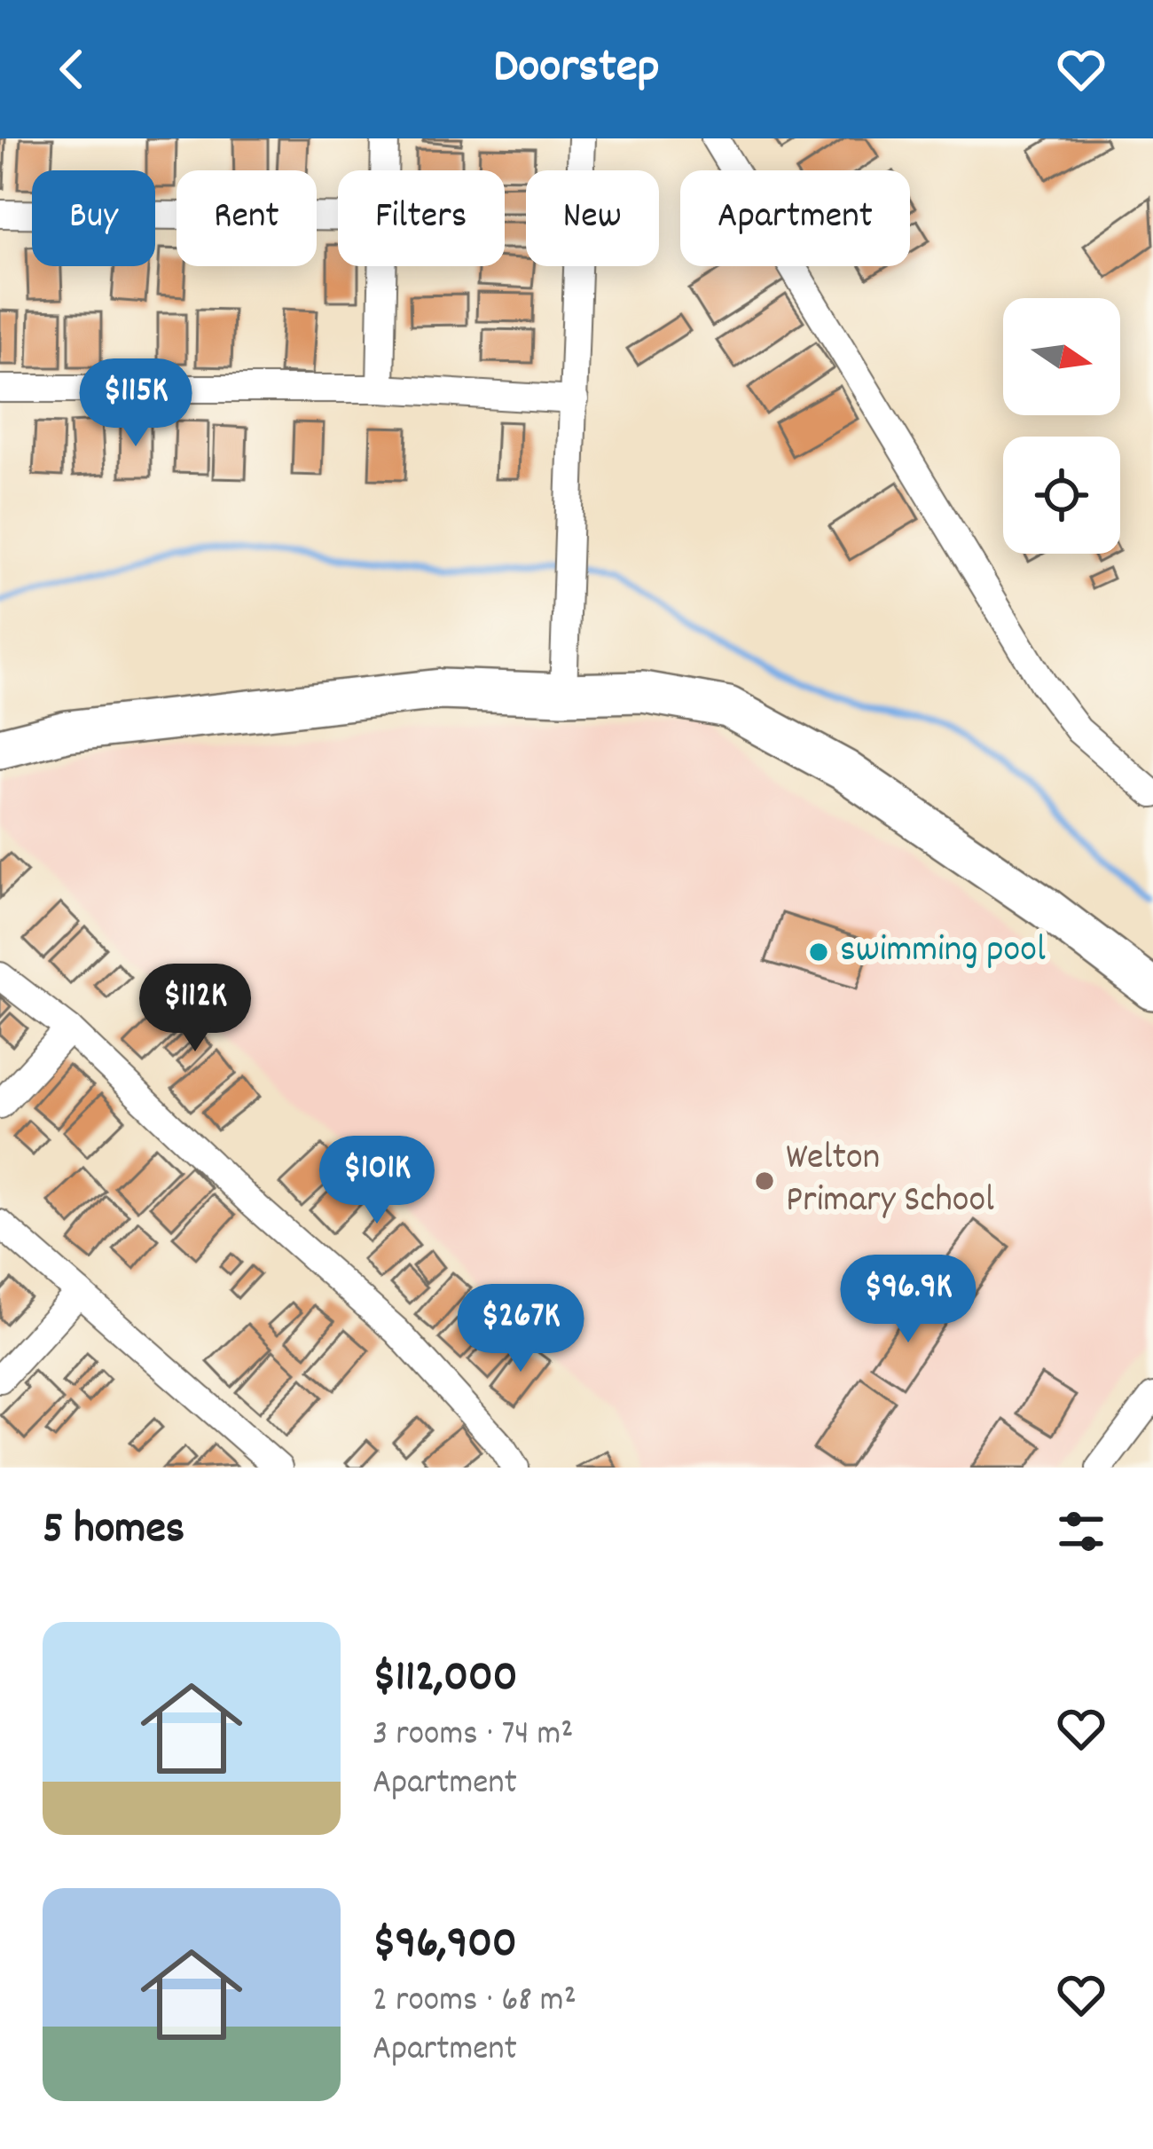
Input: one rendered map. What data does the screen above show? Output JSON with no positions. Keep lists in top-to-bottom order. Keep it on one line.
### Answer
{"places":["swimming pool","Welton Primary School"],"north":"right","page":{"header":"Doorstep","chip":["Buy","Rent","Filters","New","Apartment"],"price":["$115K","$112K","$101K","$96.9K","$267K"],"heading":"5 homes","list":[{"name":"$112,000","note":"3 rooms · 74 m² · Apartment"},{"name":"$96,900","note":"2 rooms · 68 m² · Apartment"}]}}
